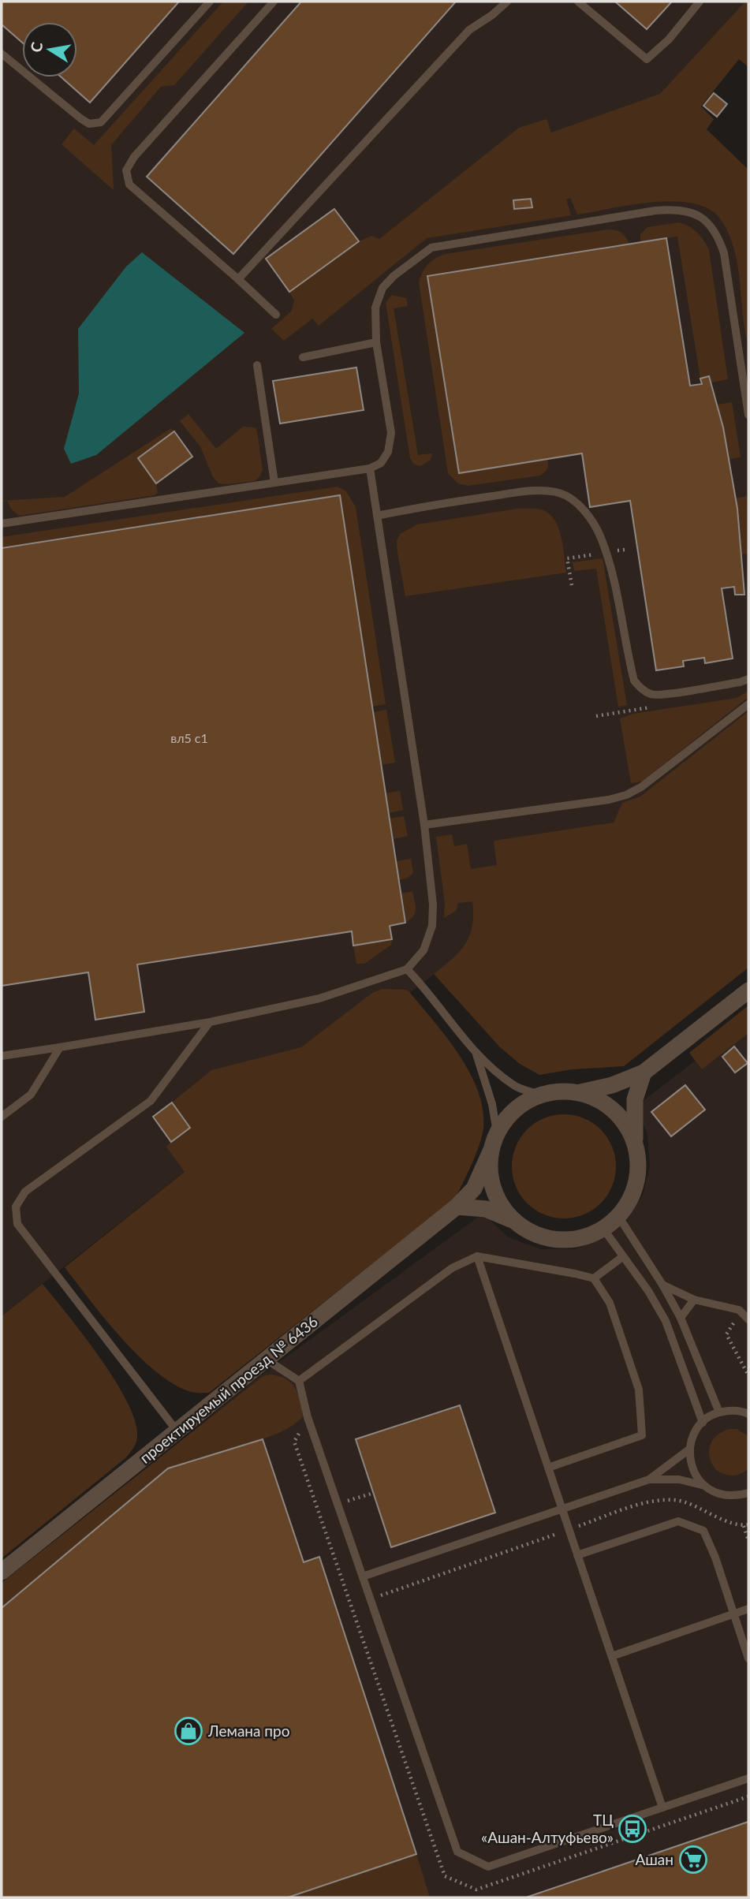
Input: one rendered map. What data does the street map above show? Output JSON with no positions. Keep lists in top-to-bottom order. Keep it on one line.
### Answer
{"streets":{"street":["проектируемый проезд № 6436"]},"places":{"shop":["Лемана про"],"bus stop":["ТЦ «Ашан-Алтуфьево»"],"supermarket":["Ашан"]},"house_numbers":["вл5 с1"],"north":"left"}
